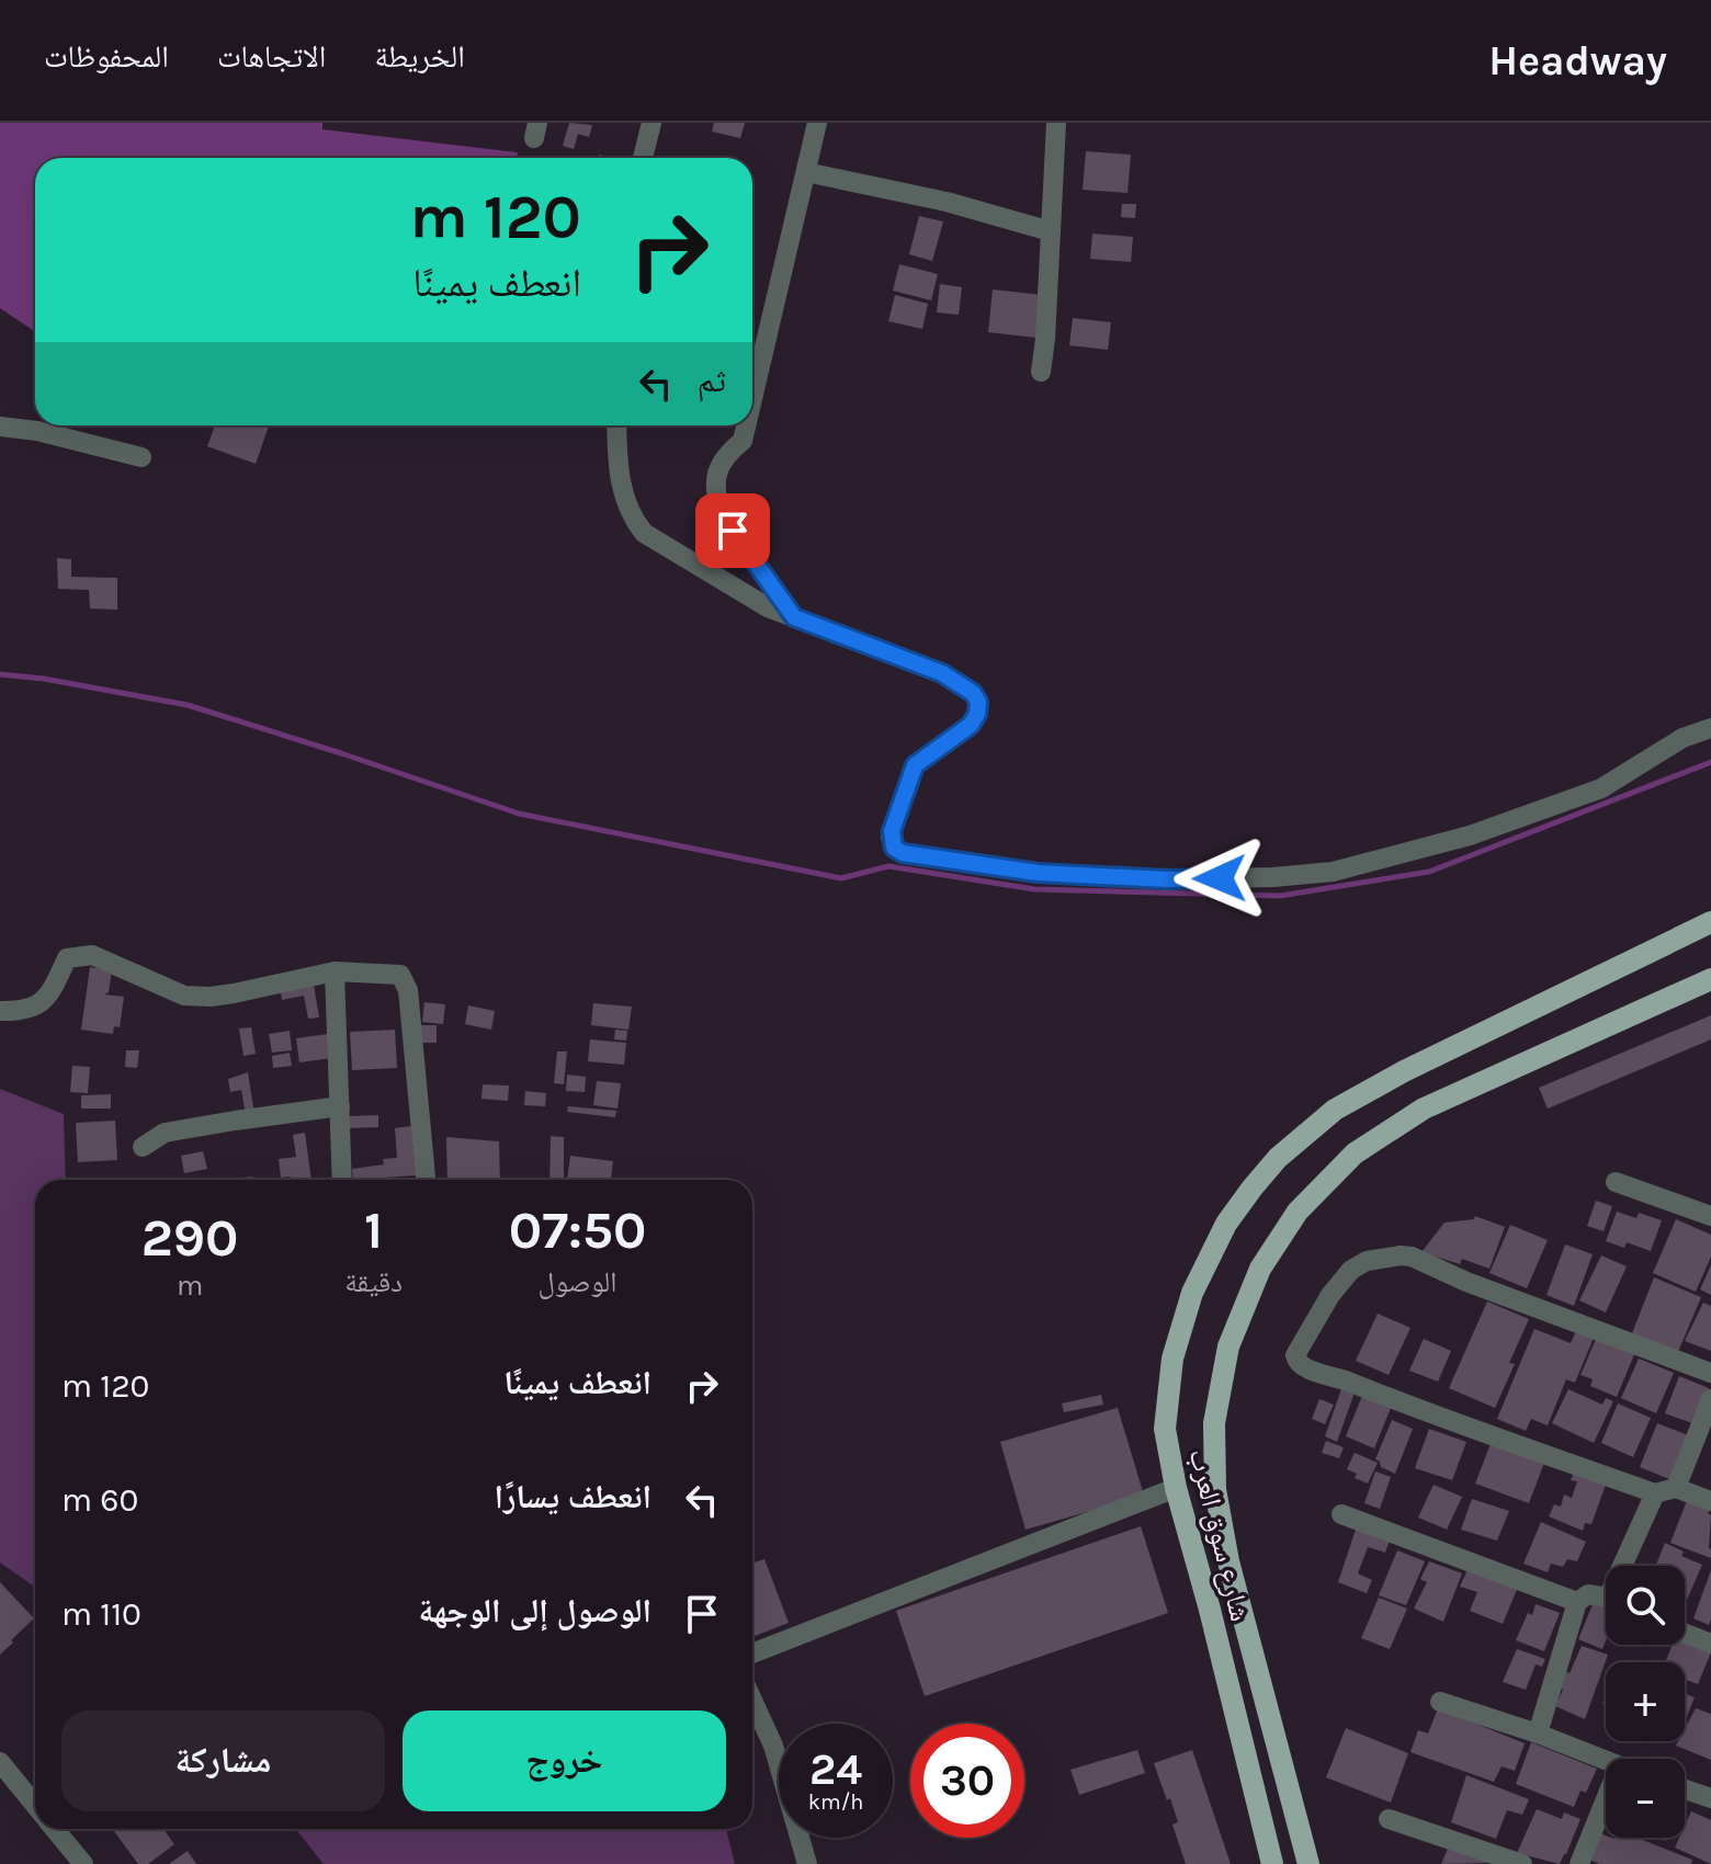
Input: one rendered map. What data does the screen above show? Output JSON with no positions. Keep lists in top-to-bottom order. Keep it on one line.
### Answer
{"streets":{"main road":["شارع سوق العرب"]},"page":{"header":"Headway","nav":["الخريطة","الاتجاهات","المحفوظات"],"turn":["120 m","انعطف يمينًا"],"then":"ثم","eta":["07:50","الوصول","1","دقيقة","290","m"],"list":[{"name":"انعطف يمينًا","value":"120 m"},{"name":"انعطف يسارًا","value":"60 m"},{"name":"الوصول إلى الوجهة","value":"110 m"}],"map_buttons":["+","−"],"buttons":["خروج","مشاركة"],"speed":"24 km/h","limit":"30"}}
